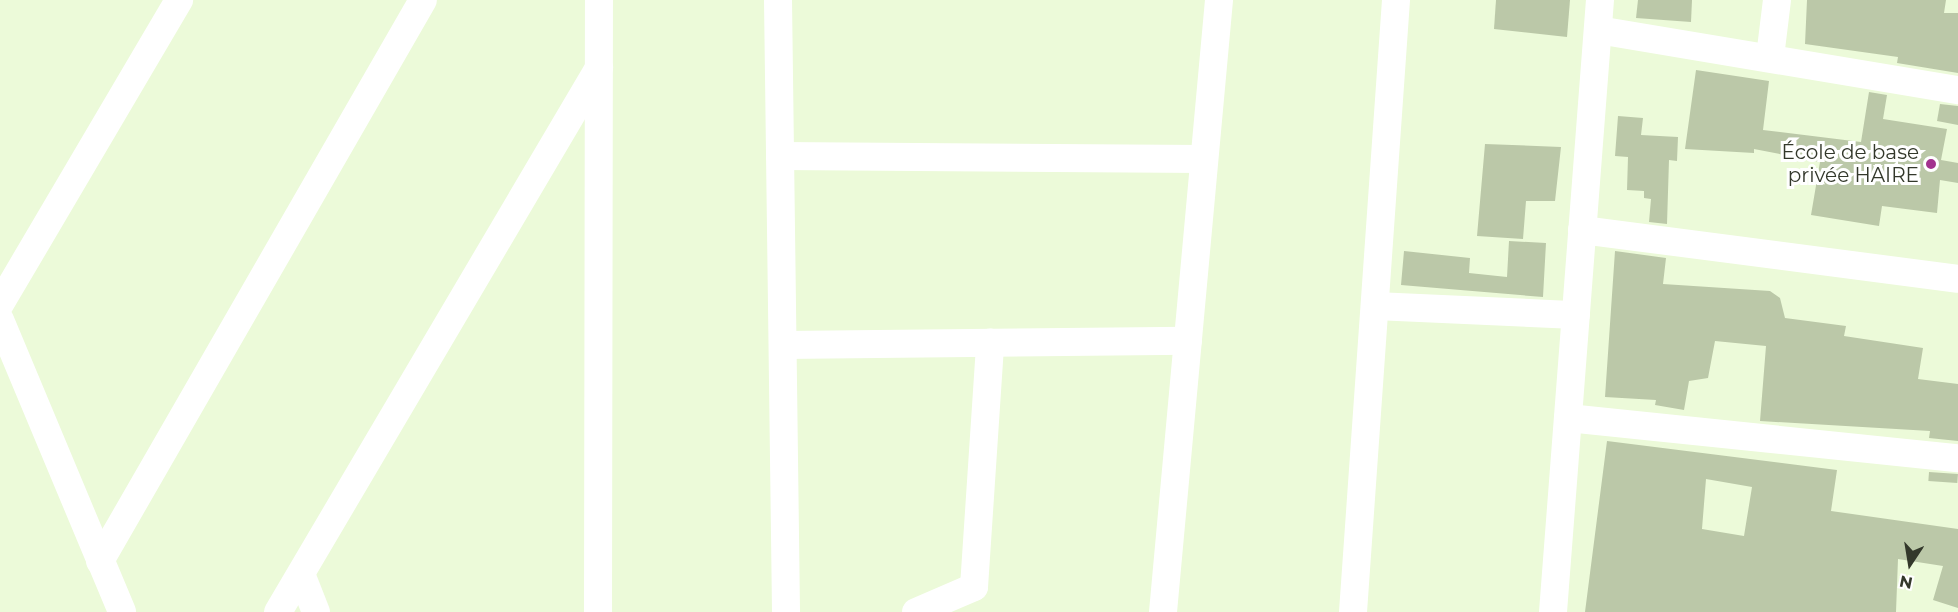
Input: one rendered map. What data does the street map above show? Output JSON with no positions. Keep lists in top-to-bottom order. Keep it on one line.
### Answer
{"places":["École de base privée HAIRE"],"north":"bottom"}
